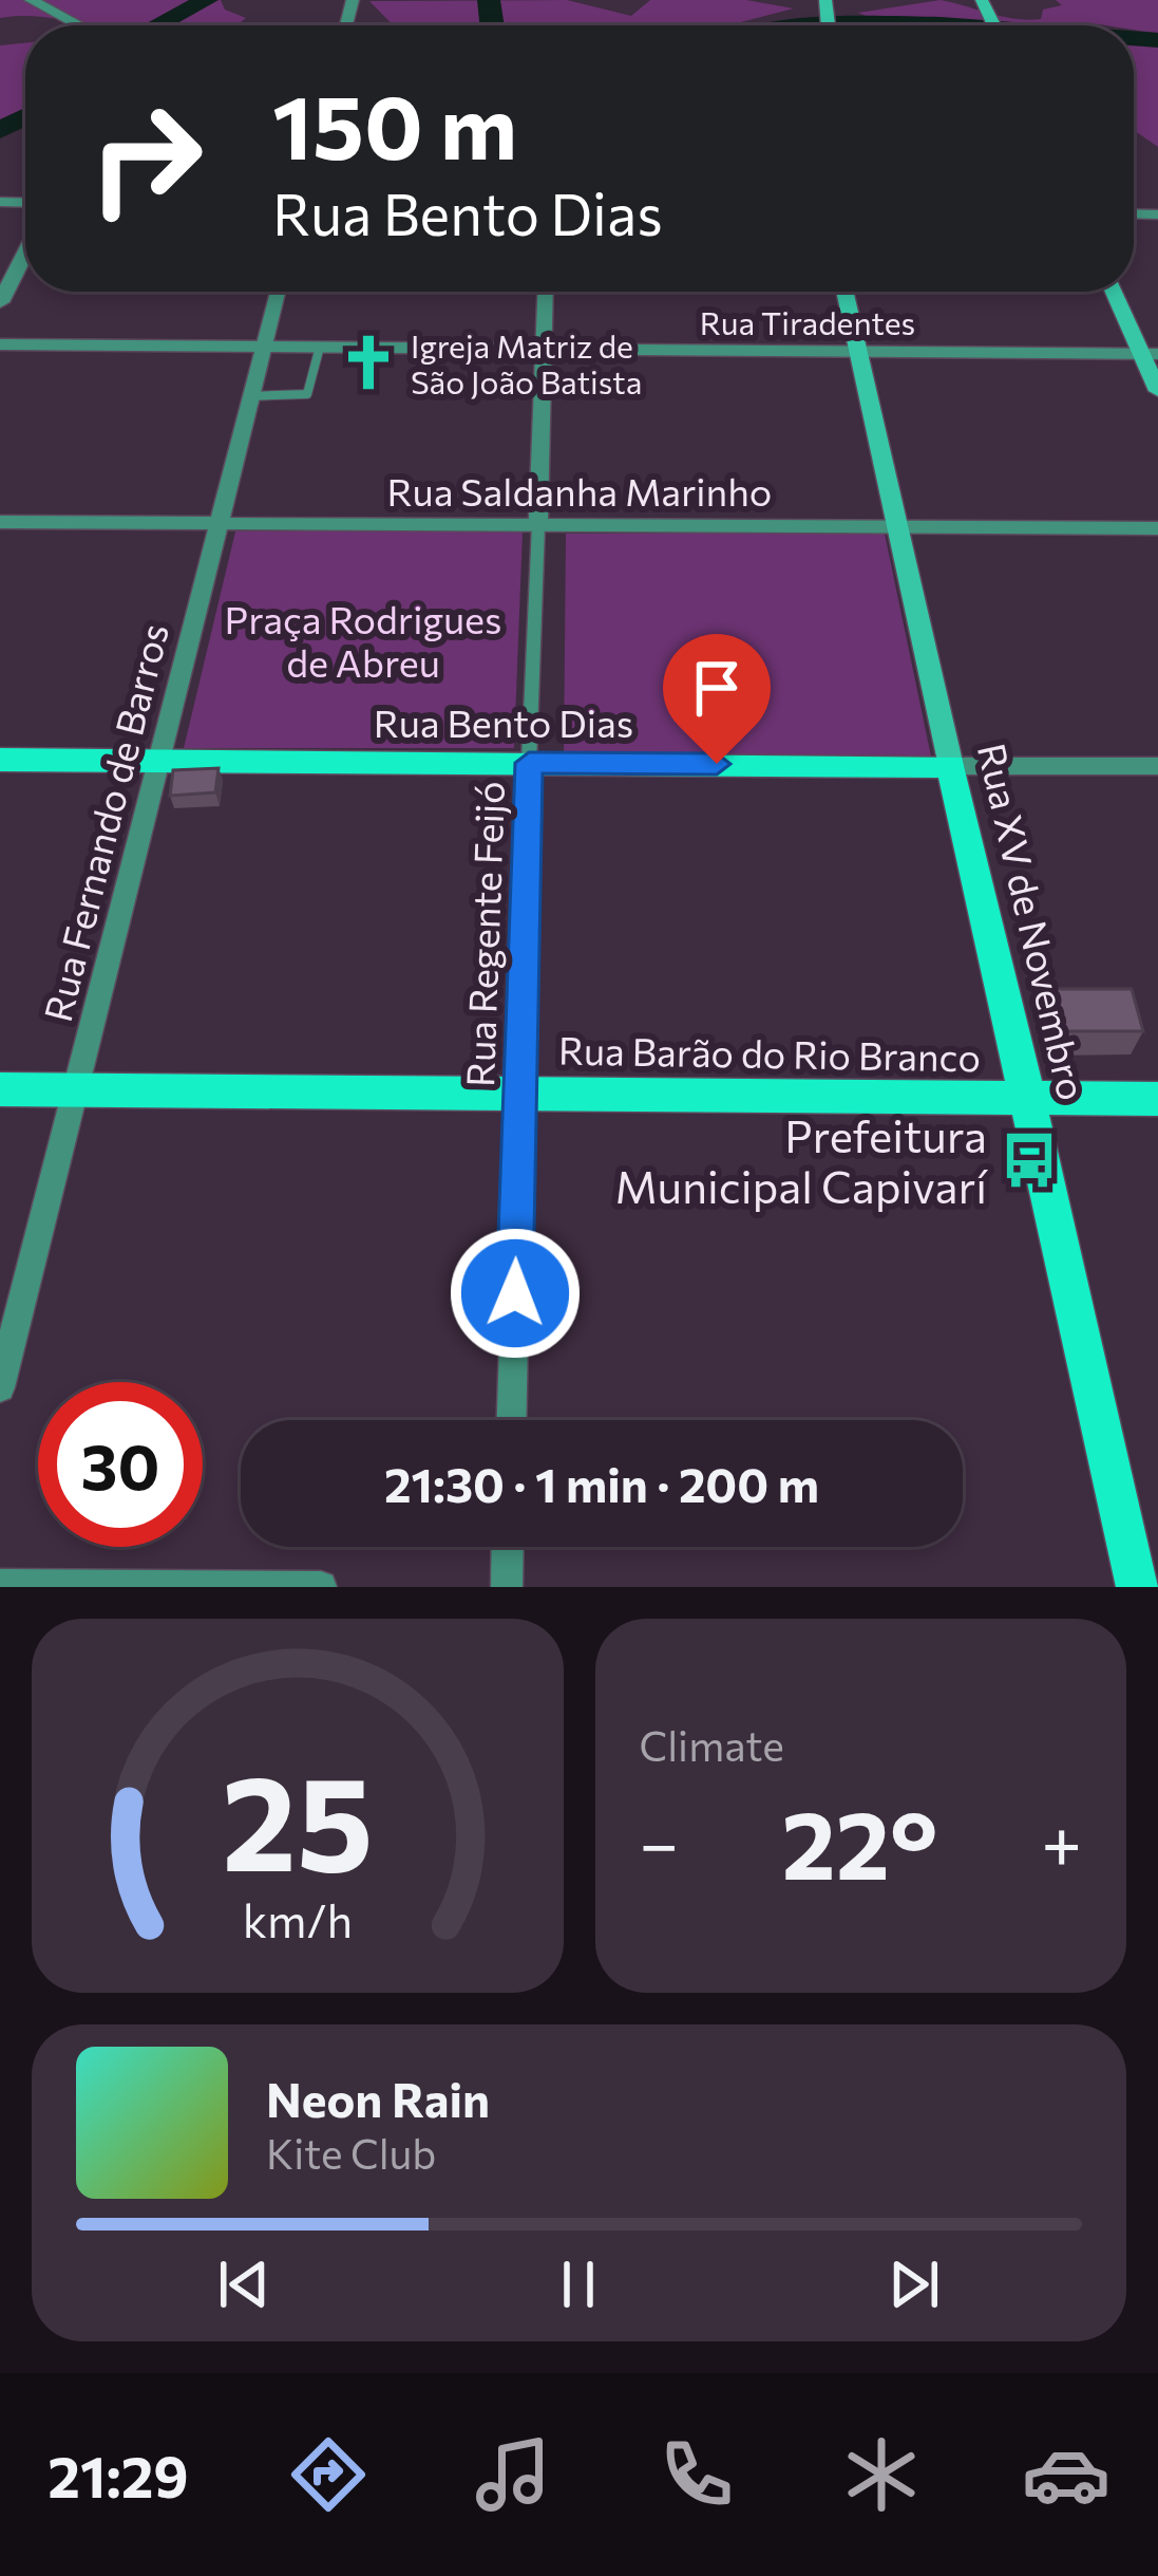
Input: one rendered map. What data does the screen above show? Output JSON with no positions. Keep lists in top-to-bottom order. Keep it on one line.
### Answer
{"streets":{"main road":["Rua Bento Dias","Rua XV de Novembro","Rua Barão do Rio Branco"],"street":["Rua Tiradentes","Rua Saldanha Marinho","Rua Fernando de Barros","Rua Regente Feijó"]},"crossings":[["Rua Tiradentes","Rua Fernando de Barros"],["Rua Tiradentes","Rua XV de Novembro"],["Rua Tiradentes","Rua Regente Feijó"],["Rua Saldanha Marinho","Rua Fernando de Barros"],["Rua Saldanha Marinho","Rua XV de Novembro"],["Rua Saldanha Marinho","Rua Regente Feijó"],["Rua Bento Dias","Rua Fernando de Barros"],["Rua Bento Dias","Rua XV de Novembro"],["Rua Bento Dias","Rua Regente Feijó"],["Rua Fernando de Barros","Rua Barão do Rio Branco"],["Rua XV de Novembro","Rua Barão do Rio Branco"],["Rua Regente Feijó","Rua Barão do Rio Branco"]],"parks":["Praça Rodrigues de Abreu"],"places":{"church":["Igreja Matriz de São João Batista"],"bus stop":["Prefeitura Municipal Capivarí"]},"page":{"turn":["150 m","Rua Bento Dias"],"limit":"30","trip":"21:30 · 1 min · 200 m","tile":"Climate","heat":["−","22°","+"],"song":["Neon Rain","Kite Club"],"tabs":"21:29","gauge":["25","km/h"]}}
